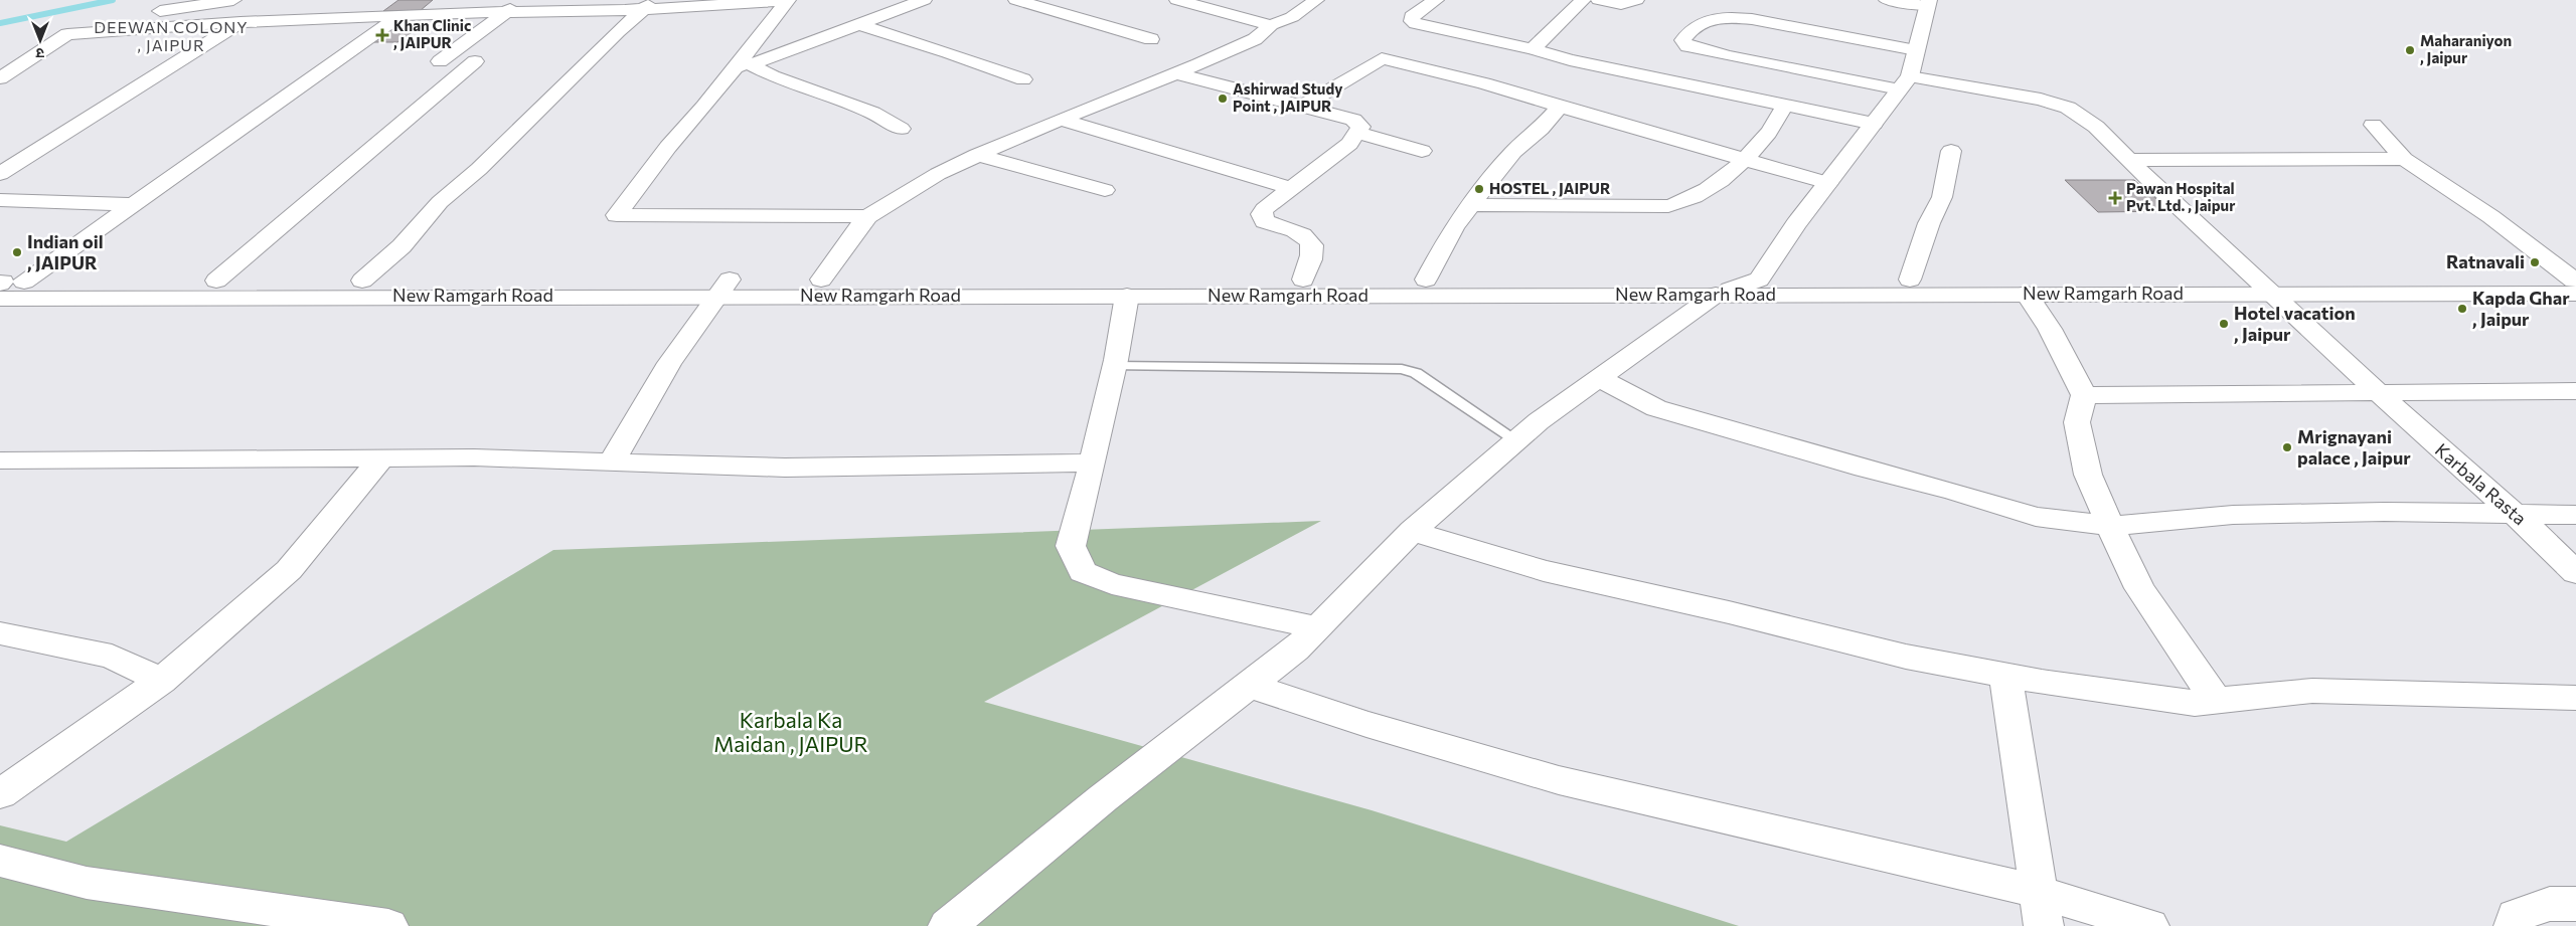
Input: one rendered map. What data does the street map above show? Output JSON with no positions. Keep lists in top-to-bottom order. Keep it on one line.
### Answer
{"streets":{"street":["New Ramgarh Road","Karbala Rasta"]},"crossings":[["New Ramgarh Road","Karbala Rasta"]],"districts":["DEEWAN COLONY , JAIPUR"],"parks":["Karbala Ka Maidan , JAIPUR"],"places":{"health":["Khan Clinic , JAIPUR","Pawan Hospital Pvt. Ltd. , Jaipur"],"other":["Maharaniyon , Jaipur","Ashirwad Study Point , JAIPUR","HOSTEL , JAIPUR","Indian oil , JAIPUR","Ratnavali","Kapda Ghar , Jaipur","Hotel vacation , Jaipur","Mrignayani palace , Jaipur"]},"north":"bottom"}
